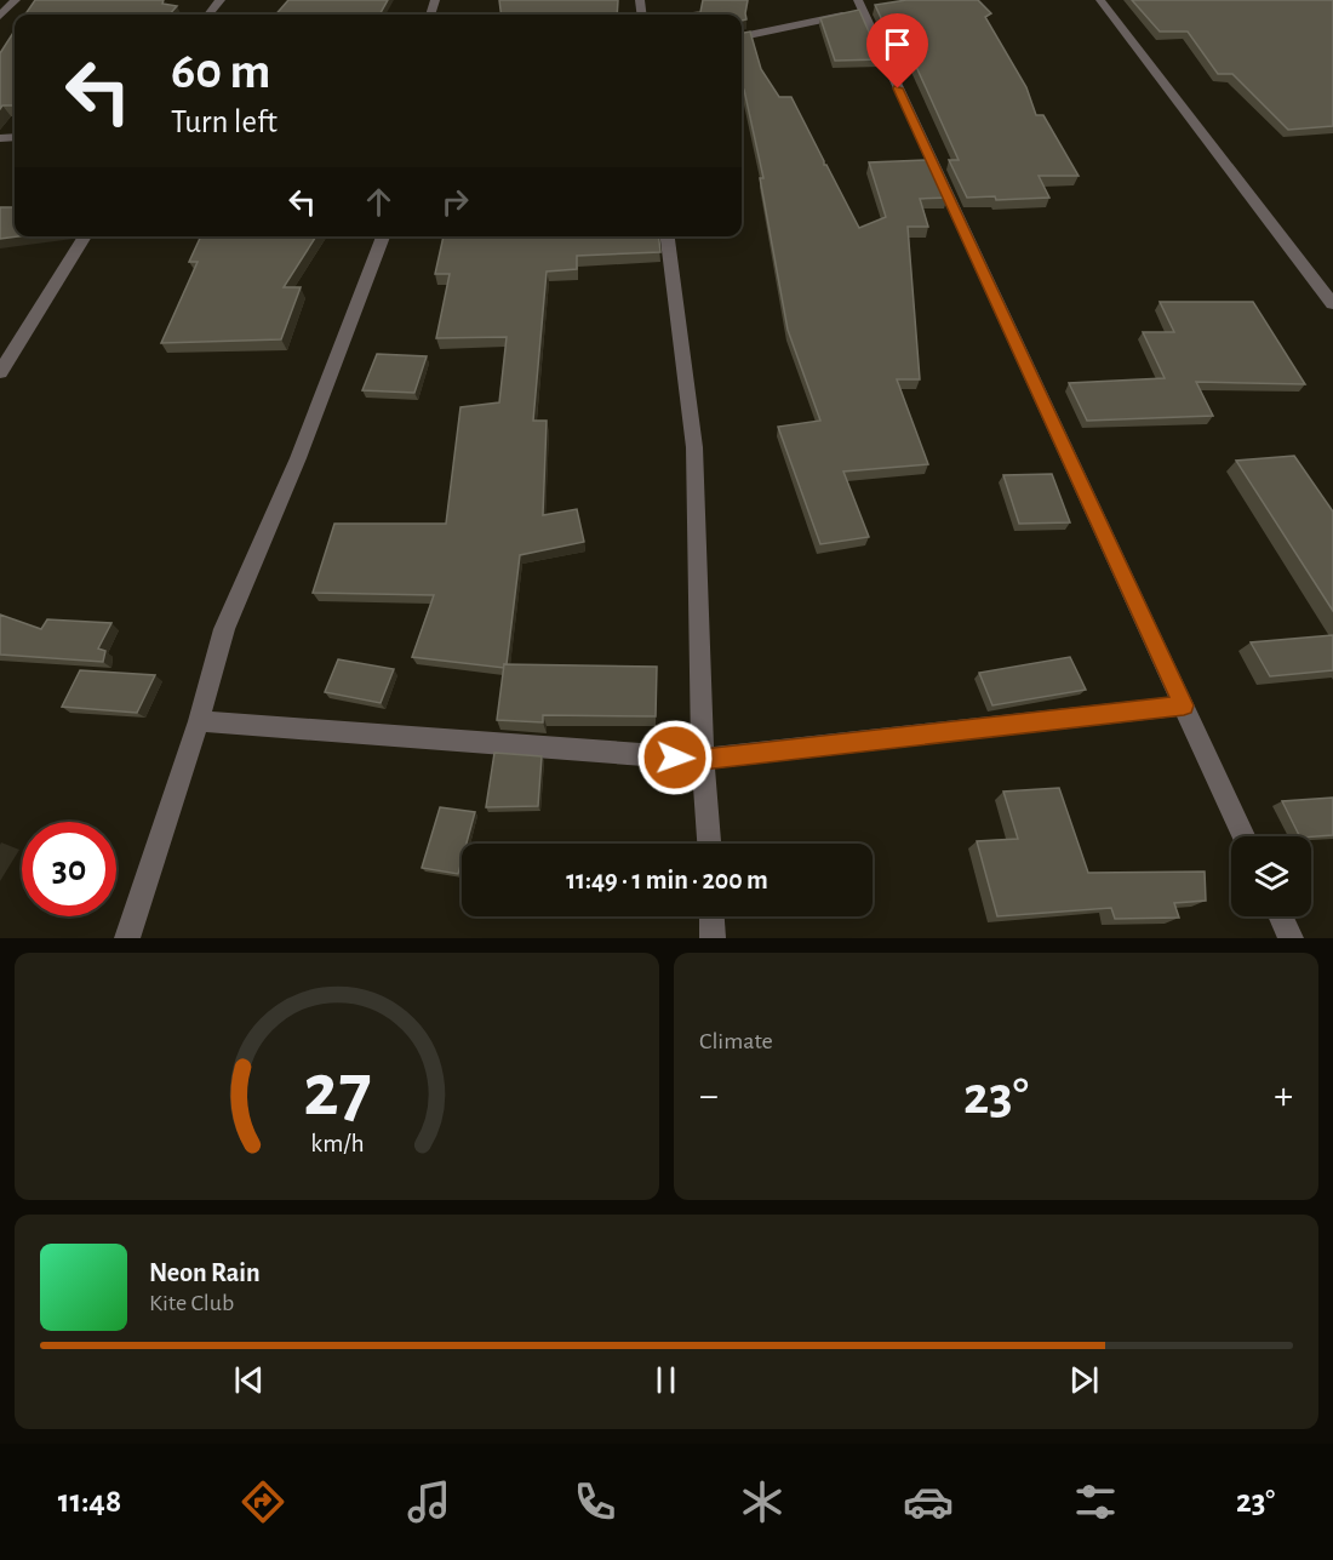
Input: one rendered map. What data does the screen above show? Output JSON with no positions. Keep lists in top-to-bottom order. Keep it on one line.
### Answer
{"page":{"turn":["60 m","Turn left"],"limit":"30","trip":"11:49 · 1 min · 200 m","tile":"Climate","heat":["−","23°","+"],"song":["Neon Rain","Kite Club"],"tabs":["11:48","23°"],"gauge":["27","km/h"]}}
